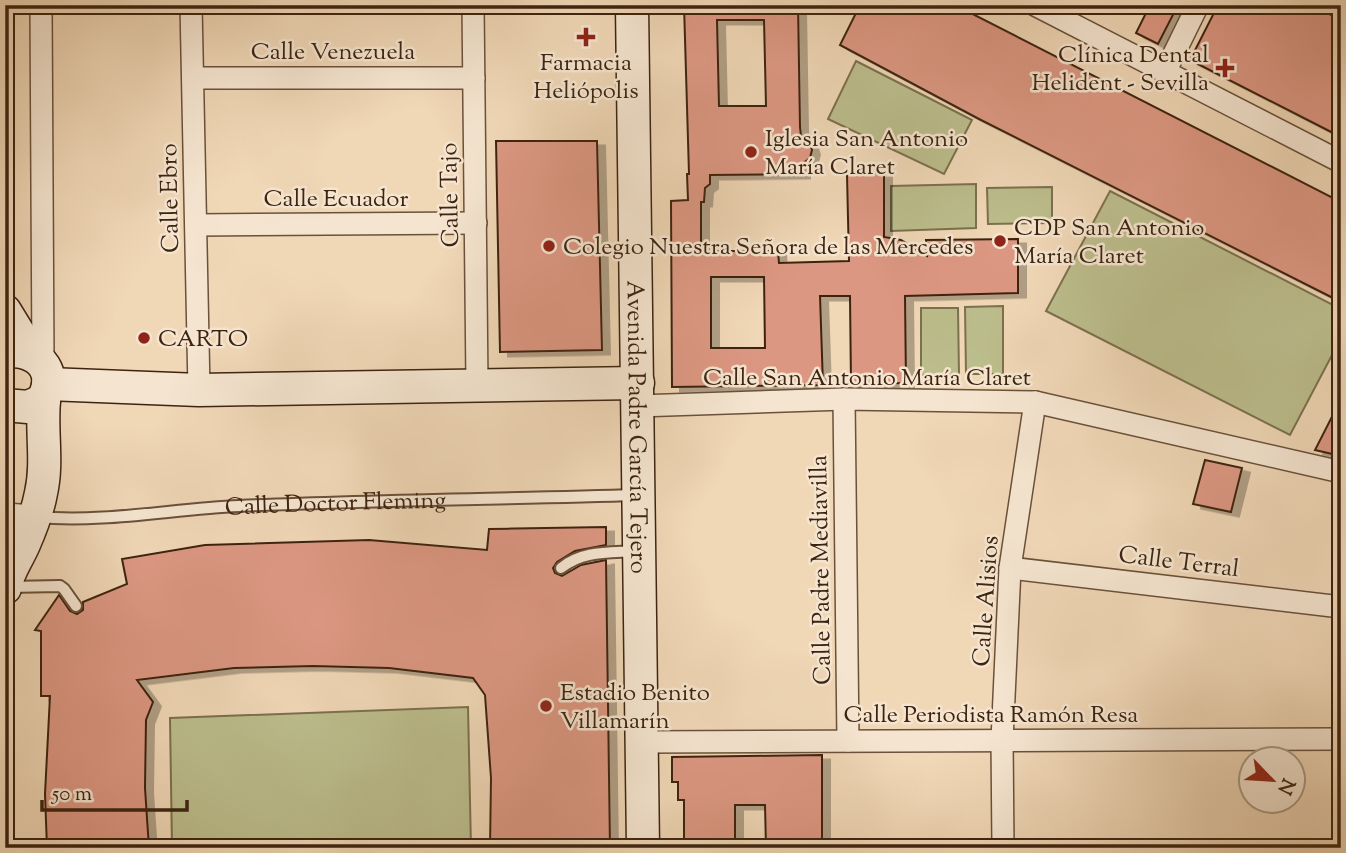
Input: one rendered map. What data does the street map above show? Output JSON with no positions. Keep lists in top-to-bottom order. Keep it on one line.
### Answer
{"streets":{"street":["Calle Venezuela","Calle Tajo","Calle Ebro","Calle Ecuador","Calle San Antonio María Claret","Avenida Padre García Tejero","Calle Terral","Calle Padre Mediavilla","Calle Alisios","Calle Periodista Ramón Resa"],"lane":["Calle Doctor Fleming"]},"crossings":[["Calle Venezuela","Calle Tajo"],["Calle Venezuela","Calle Ebro"],["Calle Tajo","Calle Ecuador"],["Calle Ebro","Calle Ecuador"],["Calle San Antonio María Claret","Avenida Padre García Tejero"],["Calle San Antonio María Claret","Calle Padre Mediavilla"],["Calle San Antonio María Claret","Calle Alisios"],["Avenida Padre García Tejero","Calle Doctor Fleming"],["Avenida Padre García Tejero","Calle Periodista Ramón Resa"],["Calle Terral","Calle Alisios"],["Calle Padre Mediavilla","Calle Periodista Ramón Resa"],["Calle Alisios","Calle Periodista Ramón Resa"]],"places":{"health":["Farmacia Heliópolis","Clínica Dental Helident - Sevilla"],"other":["Iglesia San Antonio María Claret","CDP San Antonio María Claret","Colegio Nuestra Señora de las Mercedes","CARTO","Estadio Benito Villamarín"]},"scale_bar":"50 m","north":"bottom right"}
